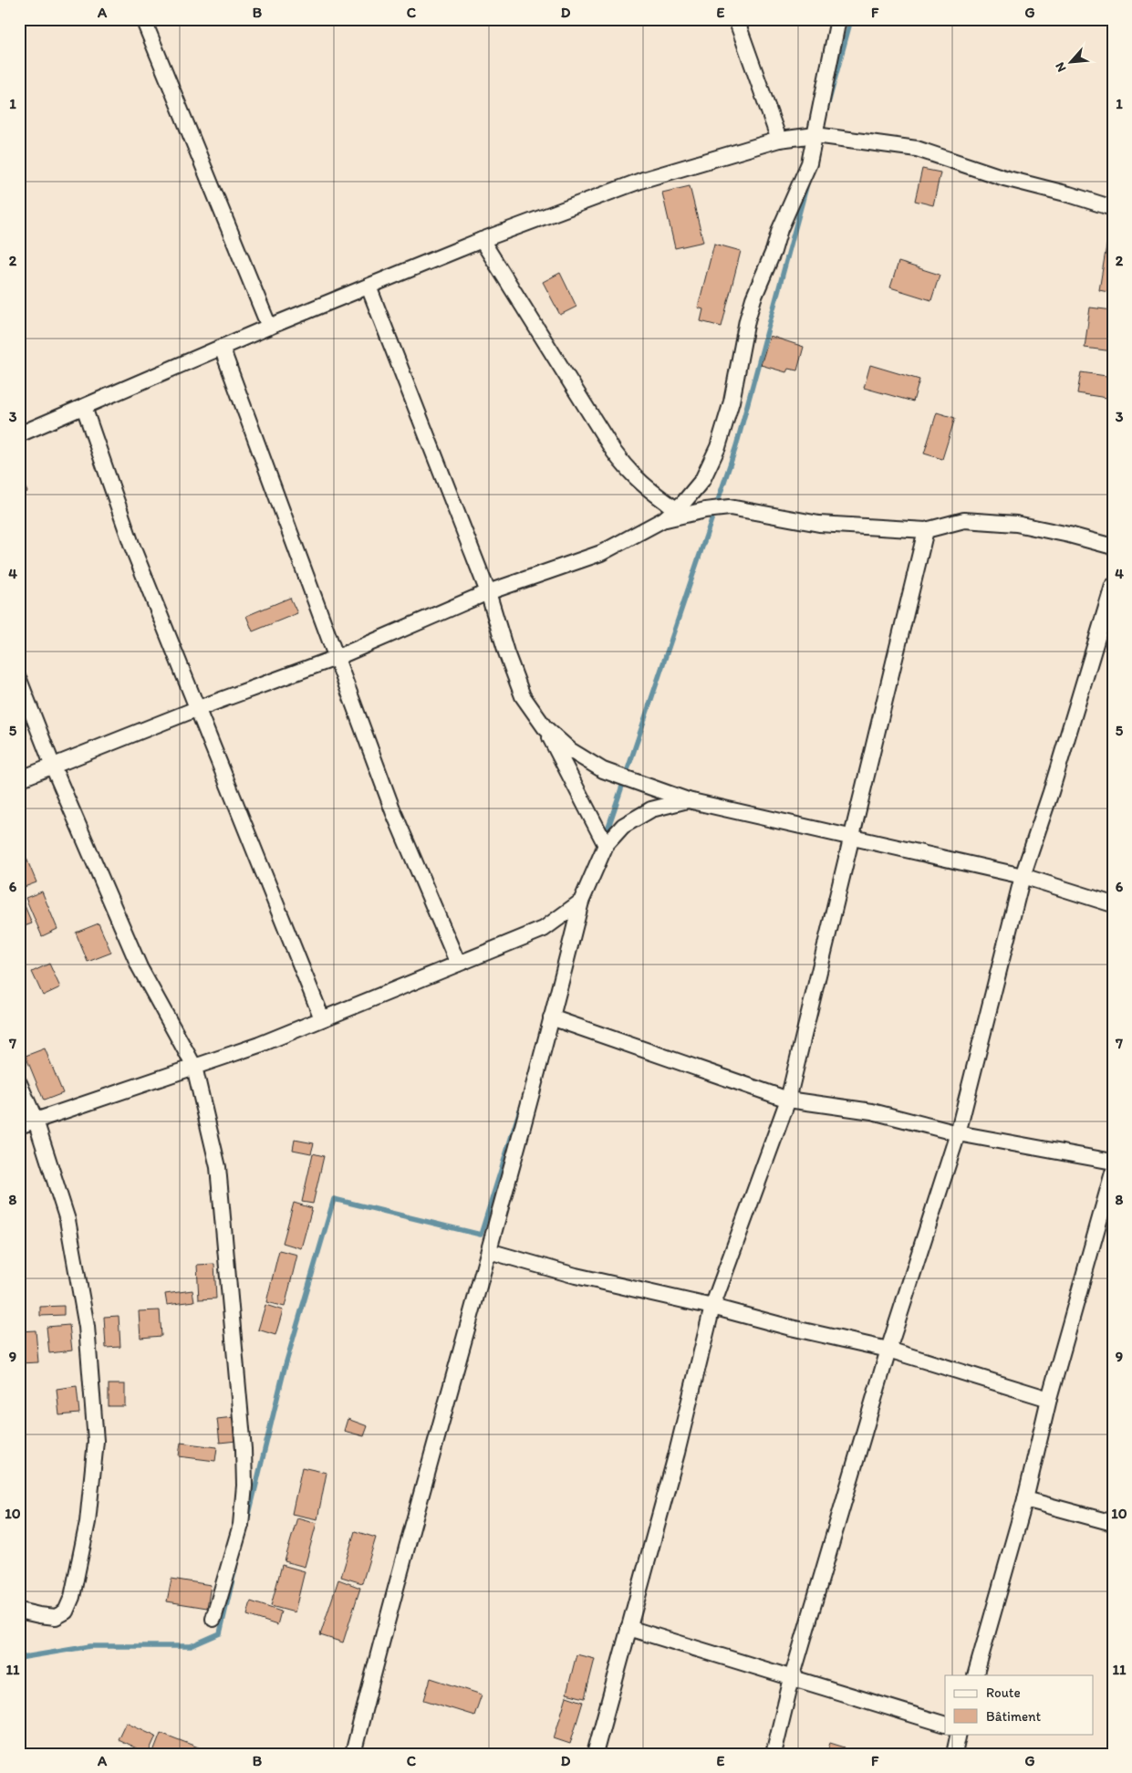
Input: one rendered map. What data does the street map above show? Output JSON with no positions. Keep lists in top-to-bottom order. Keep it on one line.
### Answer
{"legend":["Route","Bâtiment"],"north":"bottom left","grid":{"columns":["A","B","C","D","E","F","G"],"rows":["1","2","3","4","5","6","7","8","9","10","11"]}}
